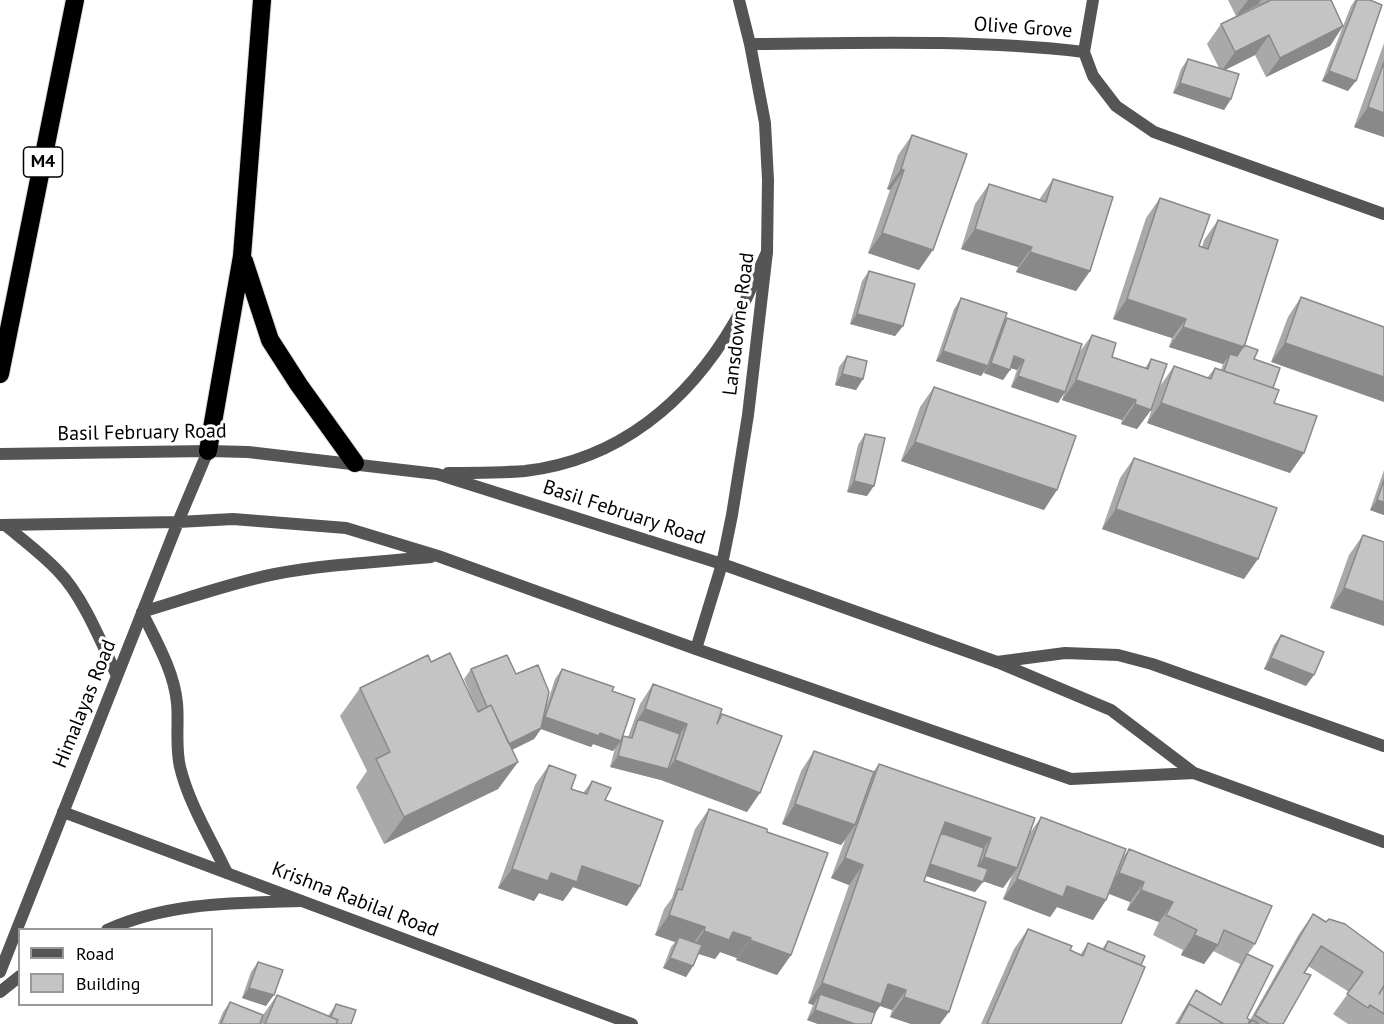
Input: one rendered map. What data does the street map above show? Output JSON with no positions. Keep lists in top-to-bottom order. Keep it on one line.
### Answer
{"streets":{"highway":["M4"],"street":["Olive Grove","Lansdowne Road","Basil February Road","Himalayas Road","Krishna Rabilal Road"]},"crossings":[["Olive Grove","Lansdowne Road"],["Lansdowne Road","Basil February Road"],["Basil February Road","Himalayas Road"],["Himalayas Road","Krishna Rabilal Road"]],"legend":["Road","Building"]}
